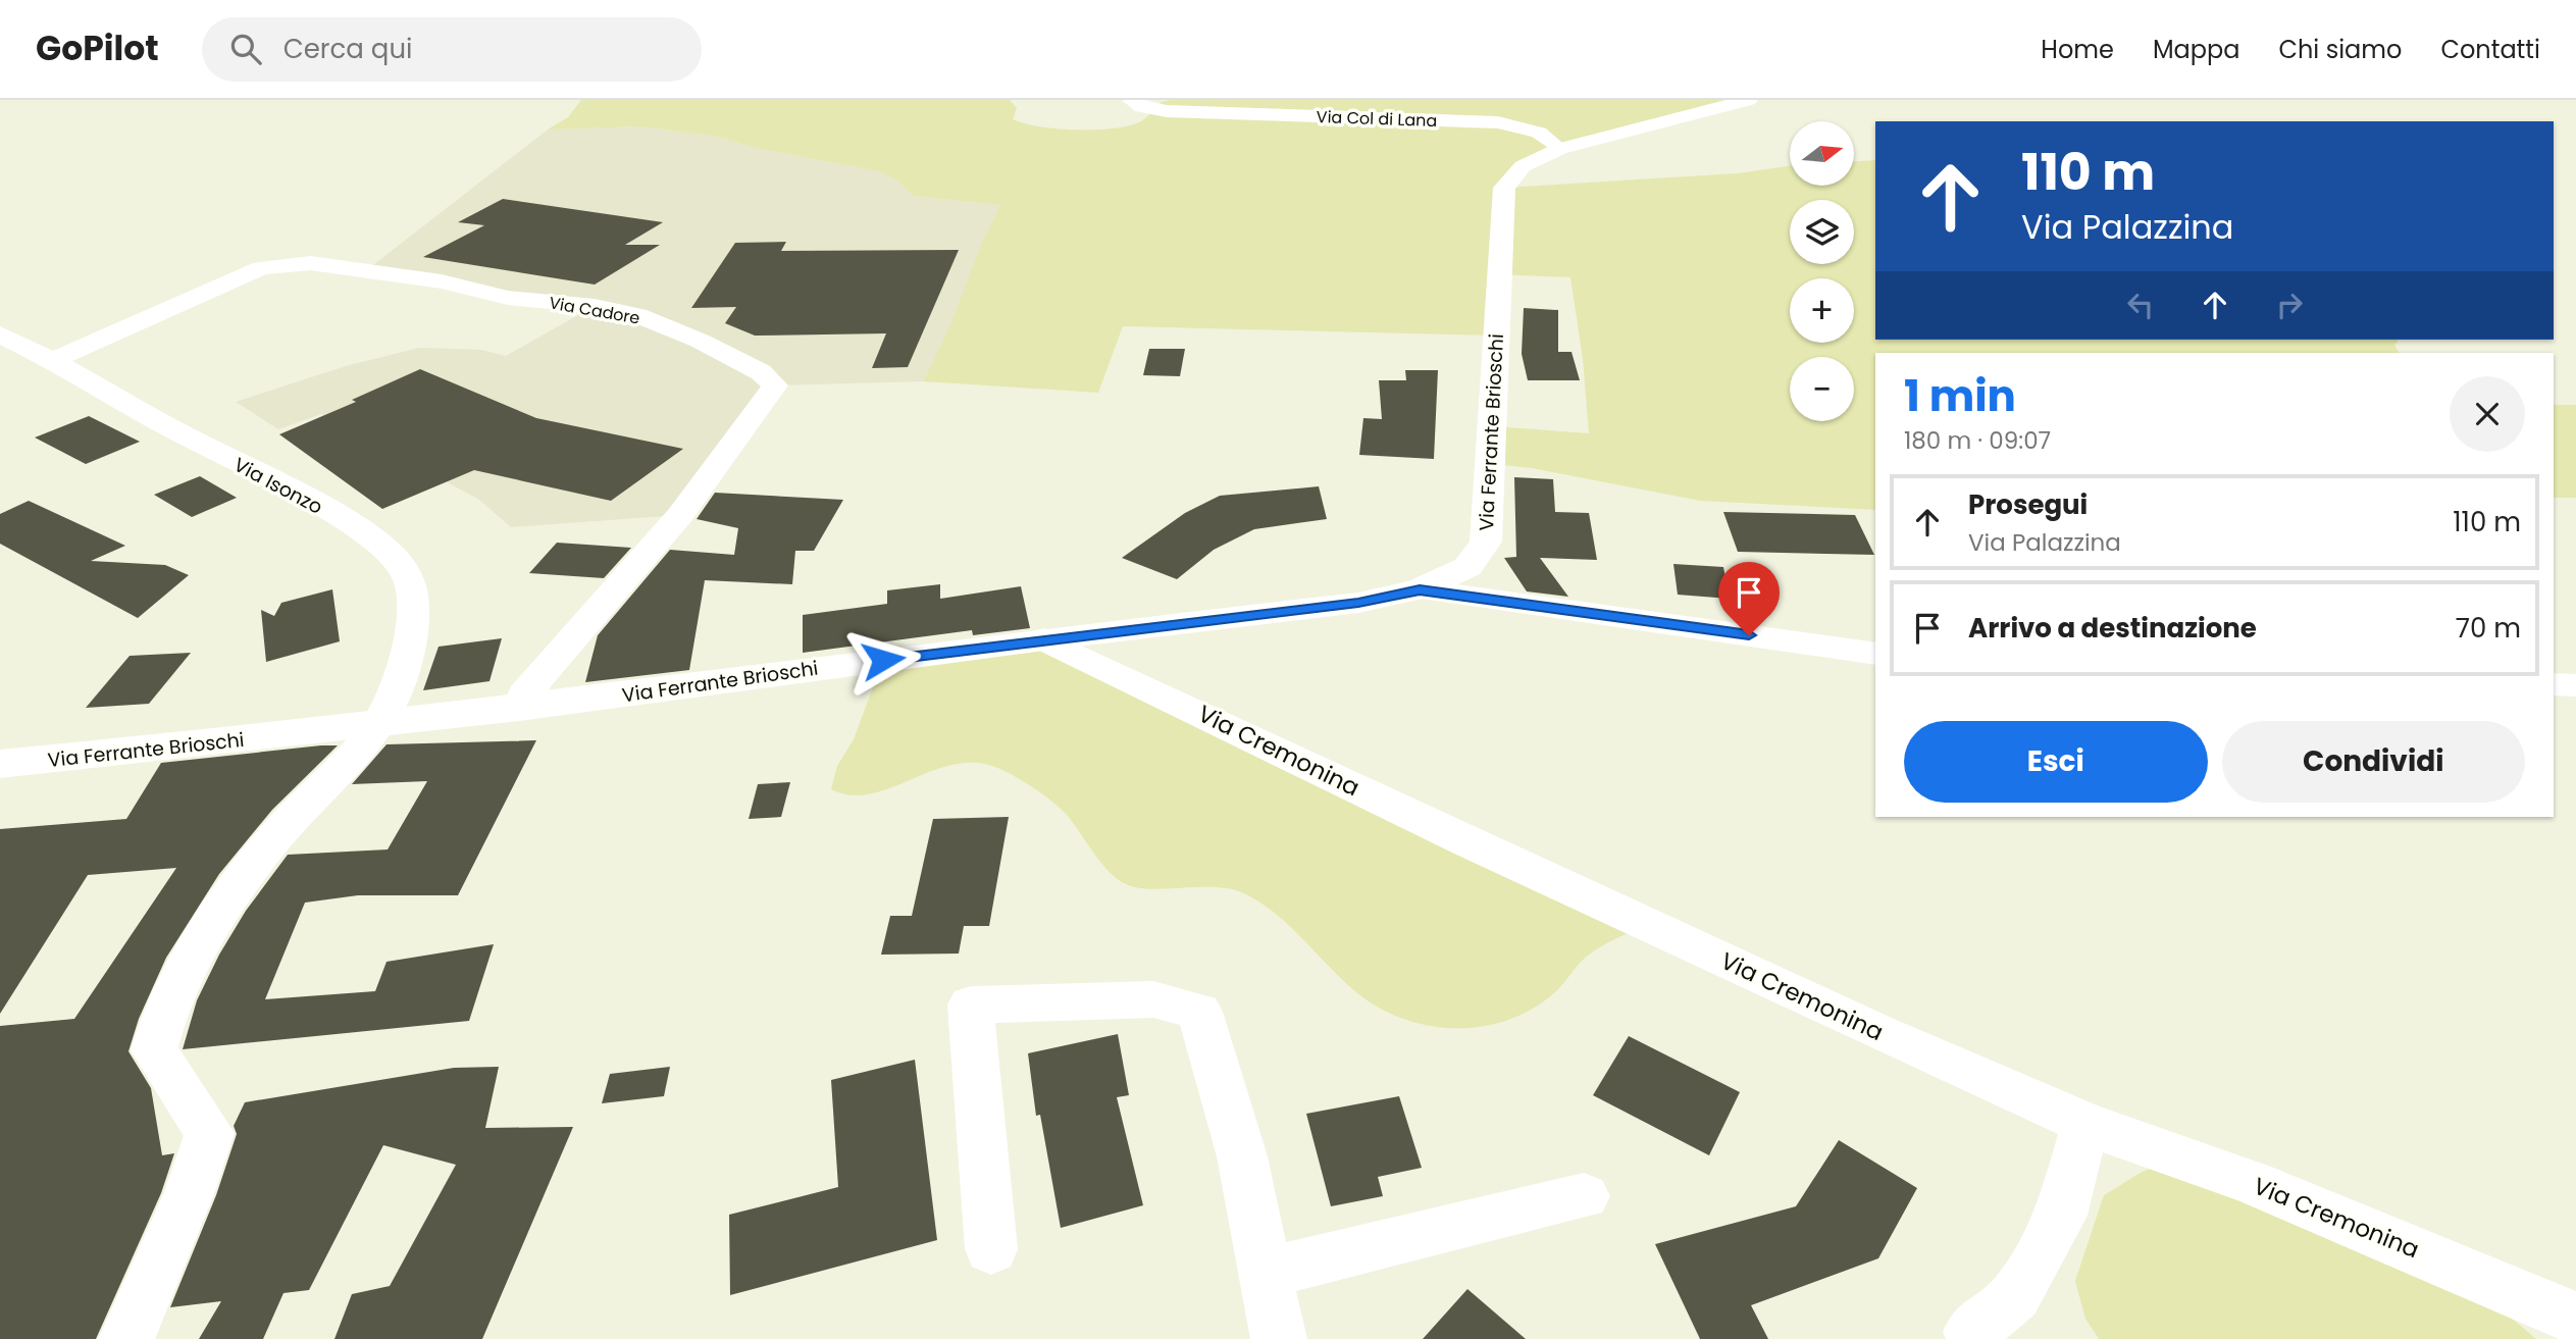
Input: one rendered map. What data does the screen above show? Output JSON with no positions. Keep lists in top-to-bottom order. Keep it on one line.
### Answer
{"streets":{"street":["Via Col di Lana","Via Cadore","Via Ferrante Brioschi","Via Isonzo","Via Cremonina"]},"crossings":[["Via Col di Lana","Via Ferrante Brioschi"],["Via Cadore","Via Ferrante Brioschi"],["Via Cadore","Via Isonzo"],["Via Ferrante Brioschi","Via Isonzo"],["Via Ferrante Brioschi","Via Cremonina"]],"north":"right","page":{"header":"GoPilot","search":"Cerca qui","nav":["Home","Mappa","Chi siamo","Contatti"],"map_buttons":["+","−"],"turn":["110 m","Via Palazzina"],"heading":["1 min","180 m · 09:07"],"list":[{"name":"Prosegui","note":"Via Palazzina","value":"110 m"},{"name":"Arrivo a destinazione","value":"70 m"}],"buttons":["Esci","Condividi"]}}
